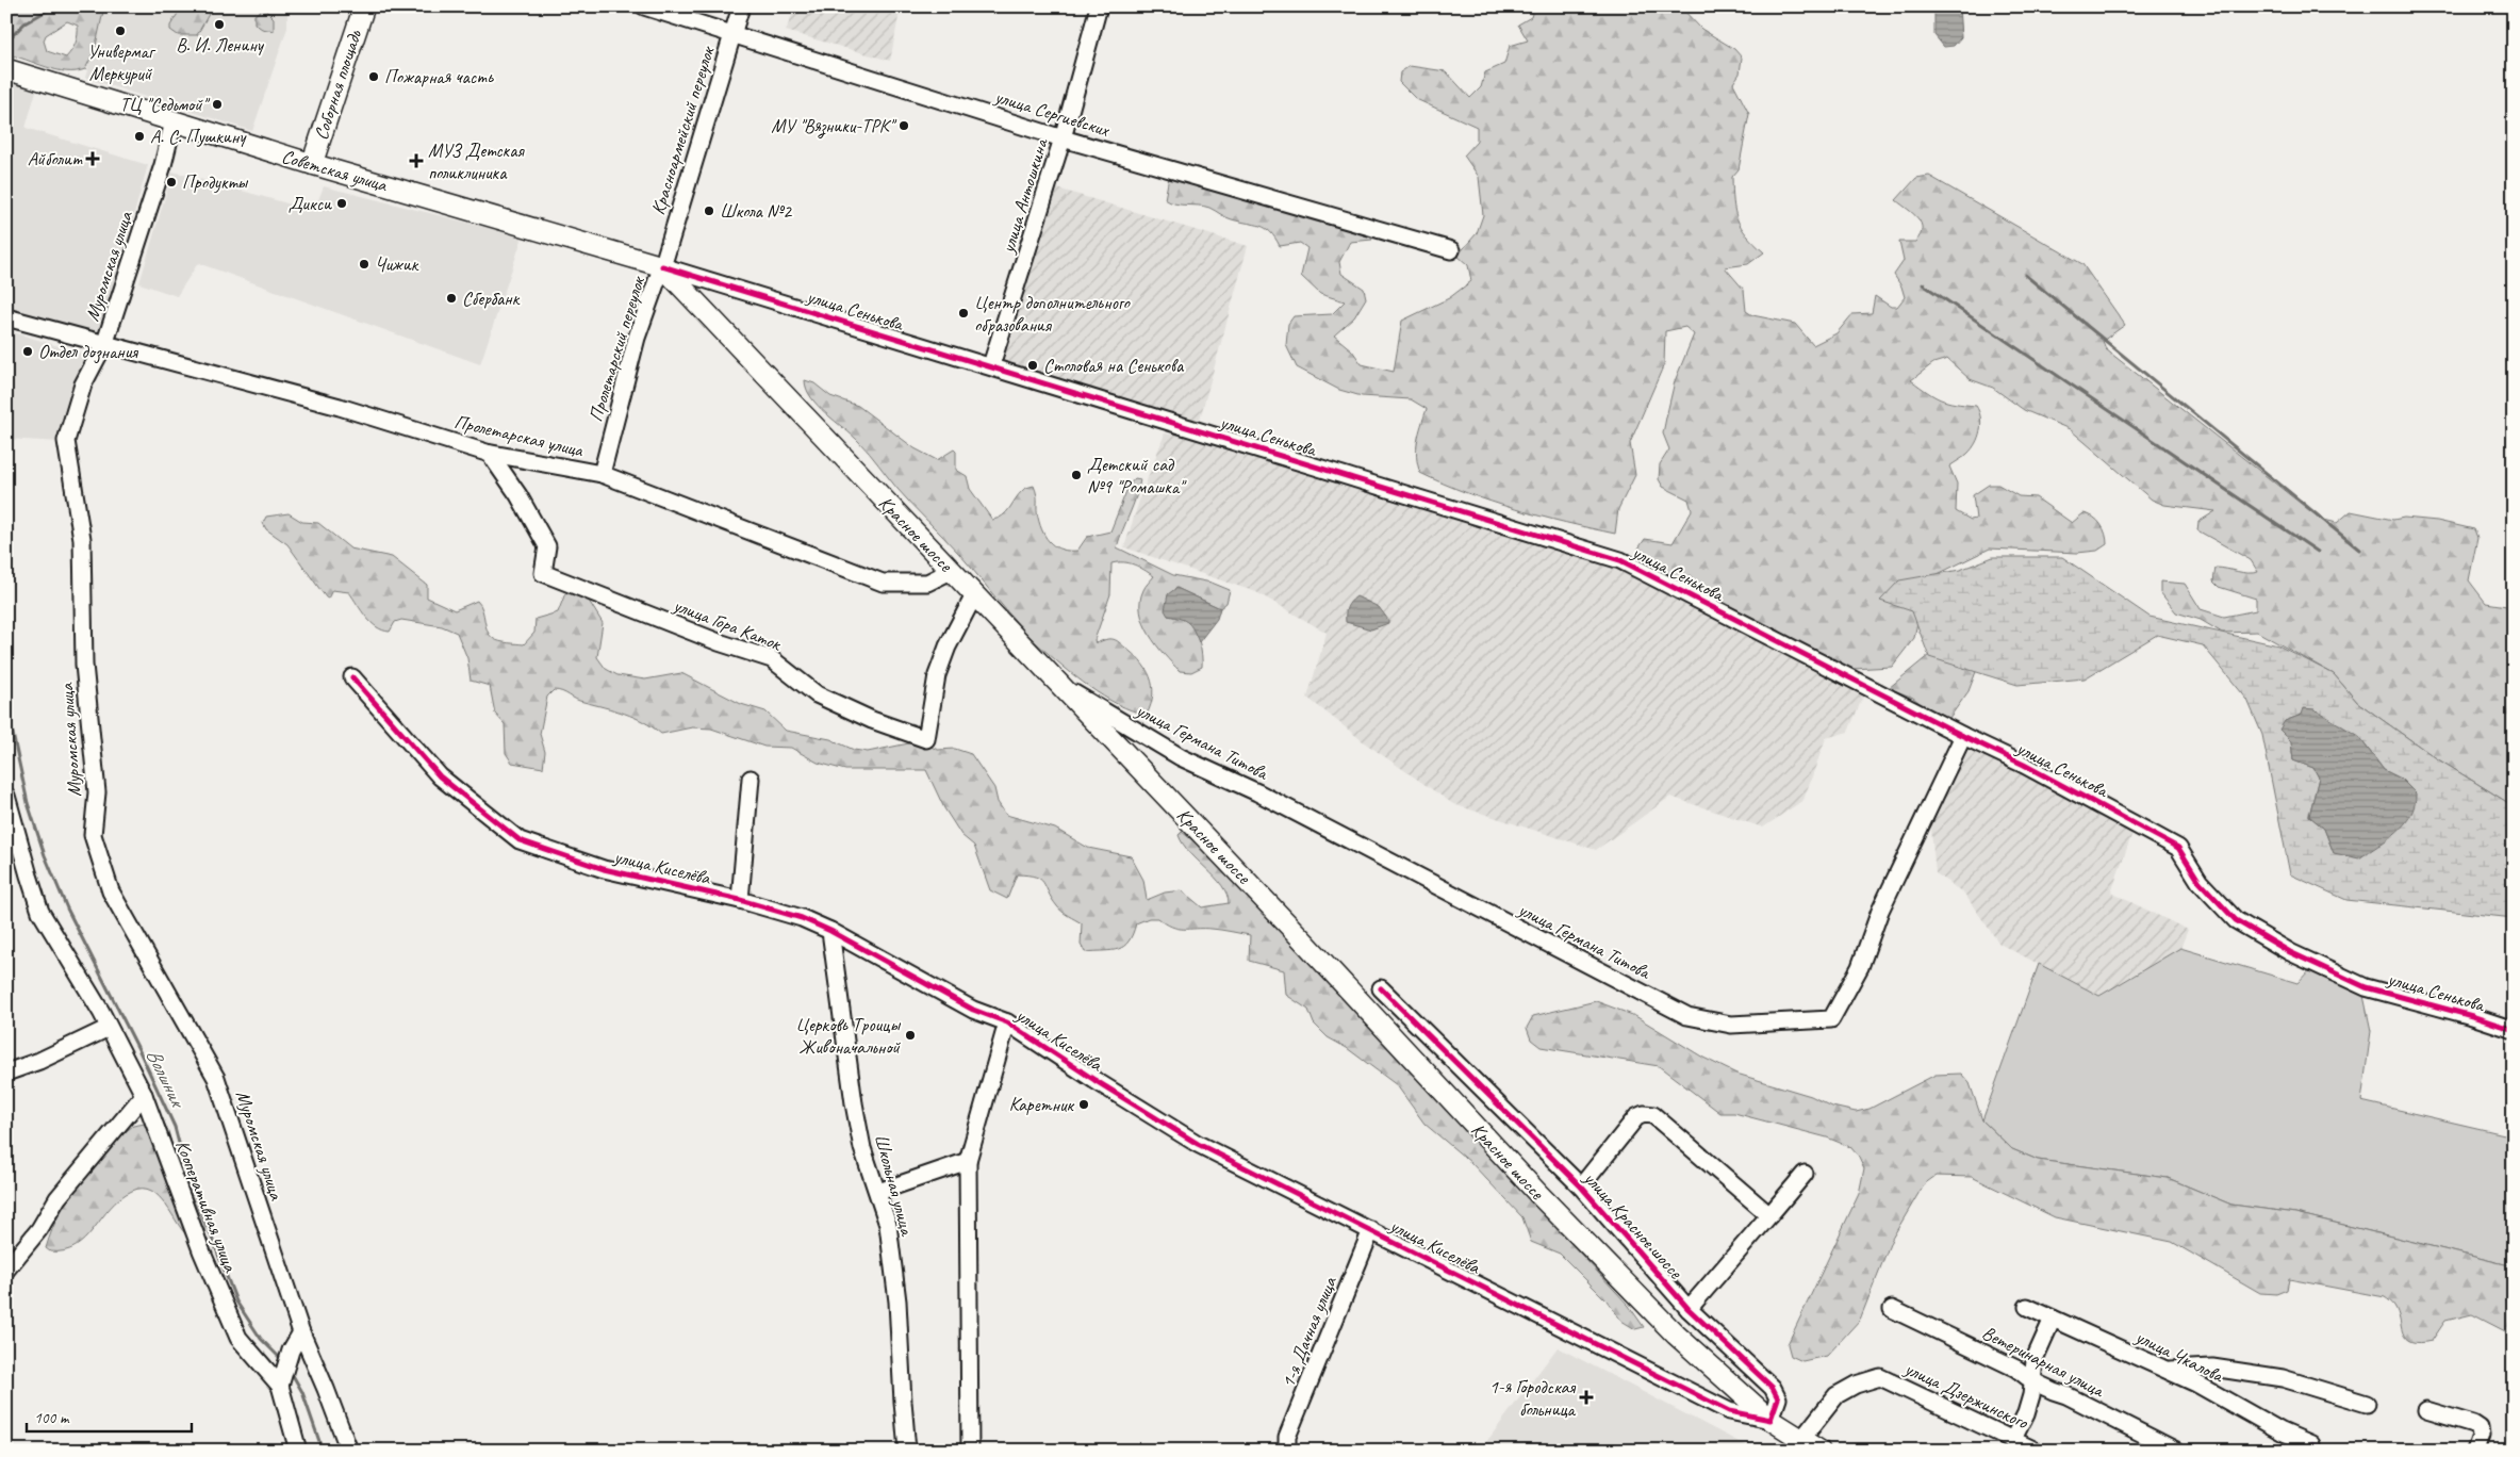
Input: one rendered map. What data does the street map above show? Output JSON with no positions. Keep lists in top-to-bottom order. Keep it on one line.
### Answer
{"streets":{"main road":["Соборная площадь","Советская улица","Красное шоссе"],"street":["улица Сергиевских","Красноармейский переулок","улица Антошкина","Муромская улица","улица Сенькова","Пролетарский переулок","Пролетарская улица","улица Гора Каток","улица Германа Титова","улица Киселёва","Школьная улица","Кооперативная улица","улица Красное шоссе","1-я Дачная улица","улица Чкалова","Ветеринарная улица","улица Дзержинского"]},"crossings":[["Соборная площадь","Советская улица"],["улица Сергиевских","Красноармейский переулок"],["улица Сергиевских","улица Антошкина"],["Красноармейский переулок","Советская улица"],["Красноармейский переулок","улица Сенькова"],["Красноармейский переулок","Пролетарский переулок"],["Красноармейский переулок","Красное шоссе"],["Советская улица","Муромская улица"],["Советская улица","улица Сенькова"],["Советская улица","Пролетарский переулок"],["Советская улица","Красное шоссе"],["улица Антошкина","улица Сенькова"],["Муромская улица","Пролетарская улица"],["улица Сенькова","Пролетарский переулок"],["улица Сенькова","Красное шоссе"],["улица Сенькова","улица Германа Титова"],["Пролетарский переулок","Пролетарская улица"],["Пролетарский переулок","Красное шоссе"],["Пролетарская улица","Красное шоссе"],["Пролетарская улица","улица Гора Каток"],["Красное шоссе","улица Гора Каток"],["Красное шоссе","улица Германа Титова"],["Красное шоссе","улица Киселёва"],["Красное шоссе","улица Красное шоссе"],["Красное шоссе","улица Дзержинского"],["улица Киселёва","Школьная улица"],["улица Киселёва","улица Красное шоссе"],["улица Киселёва","1-я Дачная улица"]],"water":["Волшник"],"places":{"other":["В. И. Ленину","Универмаг Меркурий","Пожарная часть","ТЦ \"Седьмой\"","МУ \"Вязники-ТРК\"","А. С. Пушкину","Продукты","Дикси","Школа №2","Чижик","Сбербанк","Центр дополнительного образования","Отдел дознания","Столовая на Сенькова","Детский сад №9 \"Ромашка\"","Церковь Троицы Живоначальной","Каретник"],"health":["Айболит","МУЗ Детская поликлиника","1-я Городская больница"]},"scale_bar":"100 m"}
